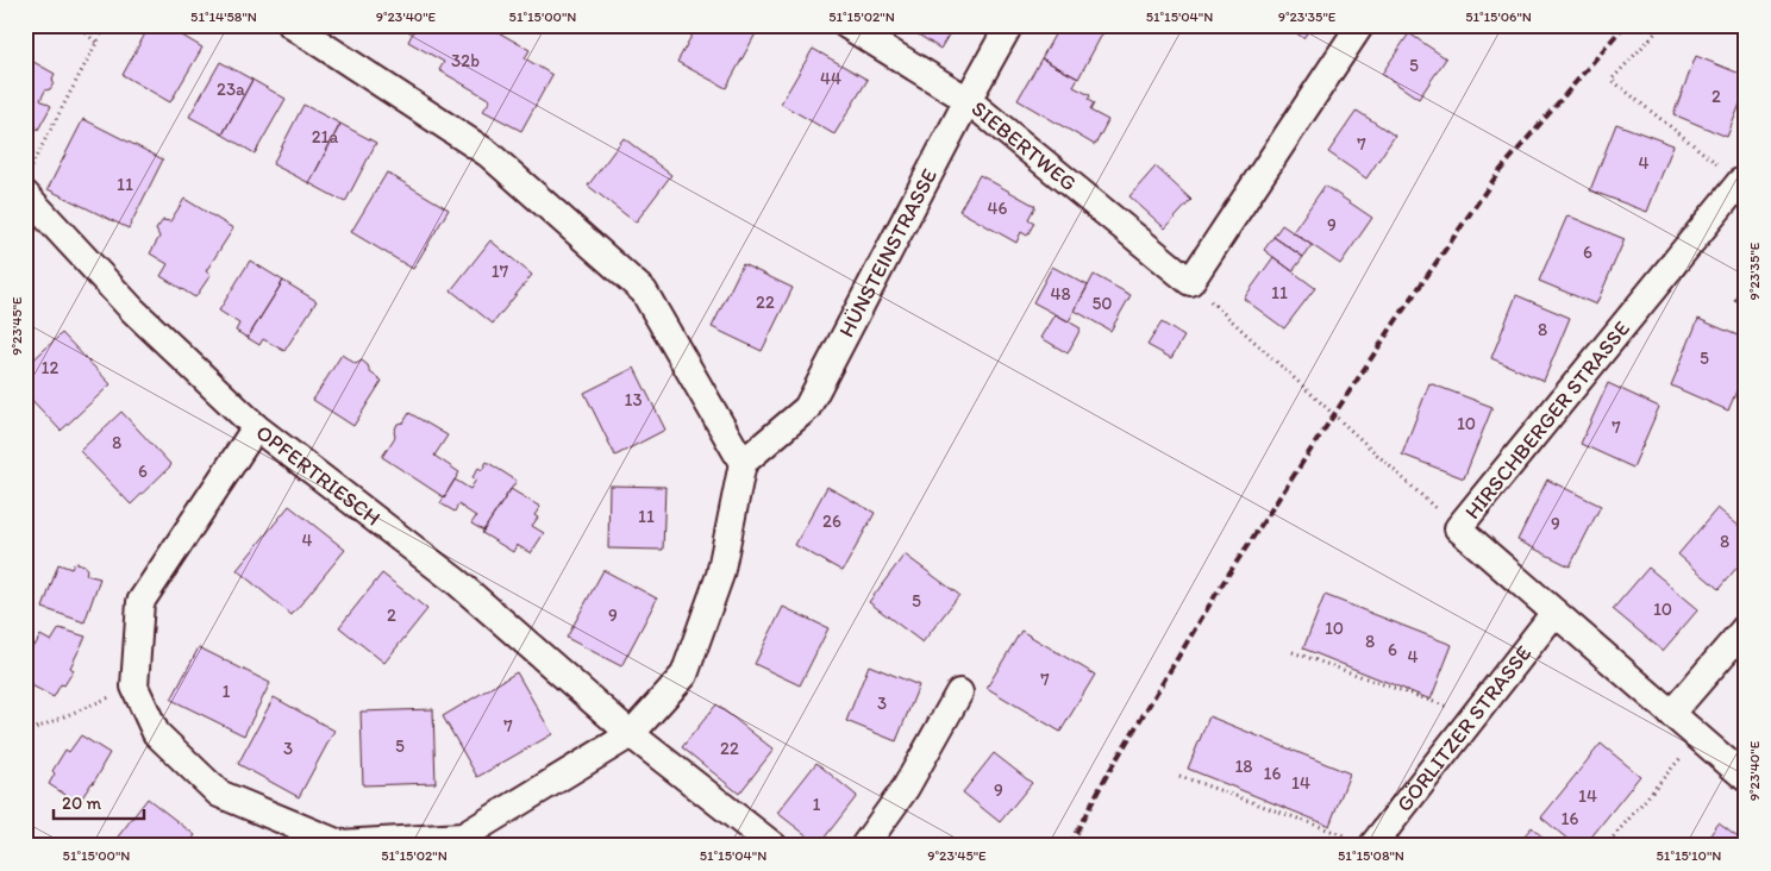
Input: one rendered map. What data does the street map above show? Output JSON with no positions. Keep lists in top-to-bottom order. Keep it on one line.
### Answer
{"streets":{"street":["SIEBERTWEG","HÜNSTEINSTRASSE","HIRSCHBERGER STRASSE","OPFERTRIESCH","GÖRLITZER STRASSE"]},"crossings":[["SIEBERTWEG","HÜNSTEINSTRASSE"],["HIRSCHBERGER STRASSE","GÖRLITZER STRASSE"]],"house_numbers":["32b","5","44","23a","2","21a","7","4","11","46","9","6","17","11","48","22","50","8","5","12","13","10","7","8","6","11","26","9","4","8","5","10","2","9","10","8","6","4","7","1","3","7","5","3","22","18","16","14","9","14","1","16"],"scale_bar":"20 m","coordinates":["51°14'58\"N","9°23'40\"E","51°15'00\"N","51°15'02\"N","51°15'04\"N","9°23'35\"E","51°15'06\"N","9°23'45\"E","51°15'08\"N","51°15'10\"N"]}
